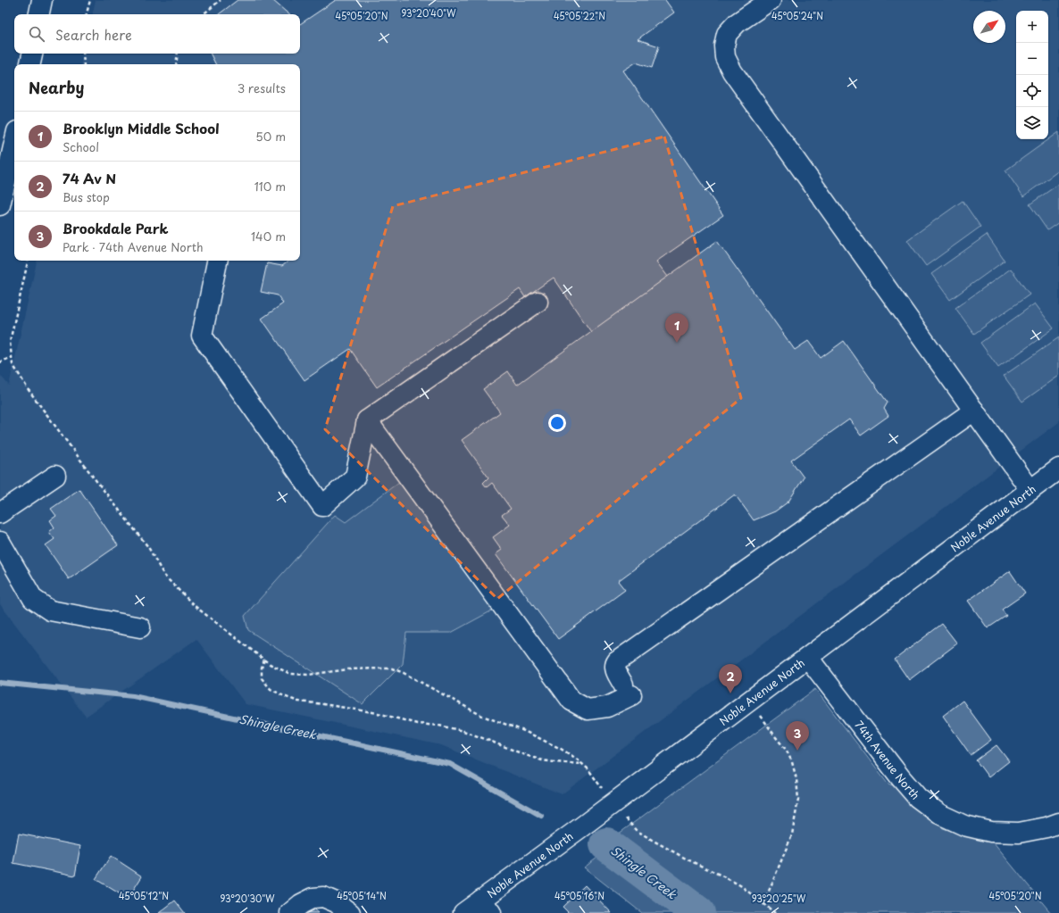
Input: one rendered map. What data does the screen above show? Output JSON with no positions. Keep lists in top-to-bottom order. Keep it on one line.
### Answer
{"streets":{"street":["Noble Avenue North","74th Avenue North"]},"crossings":[["Noble Avenue North","74th Avenue North"]],"water":["Shingle Creek"],"north":"top right","page":{"map_buttons":["+","−"],"search":"Search here","heading":["Nearby","3 results"],"list":[{"mark":"1","name":"Brooklyn Middle School","note":"School","value":"50 m"},{"mark":"2","name":"74 Av N","note":"Bus stop","value":"110 m"},{"mark":"3","name":"Brookdale Park","note":"Park · 74th Avenue North","value":"140 m"}],"pins":["1","2","3"]},"coordinates":["93°20'40\"W","45°05'20\"N","45°05'22\"N","45°05'24\"N","45°05'12\"N","45°05'14\"N","45°05'16\"N","93°20'30\"W","93°20'25\"W"]}
